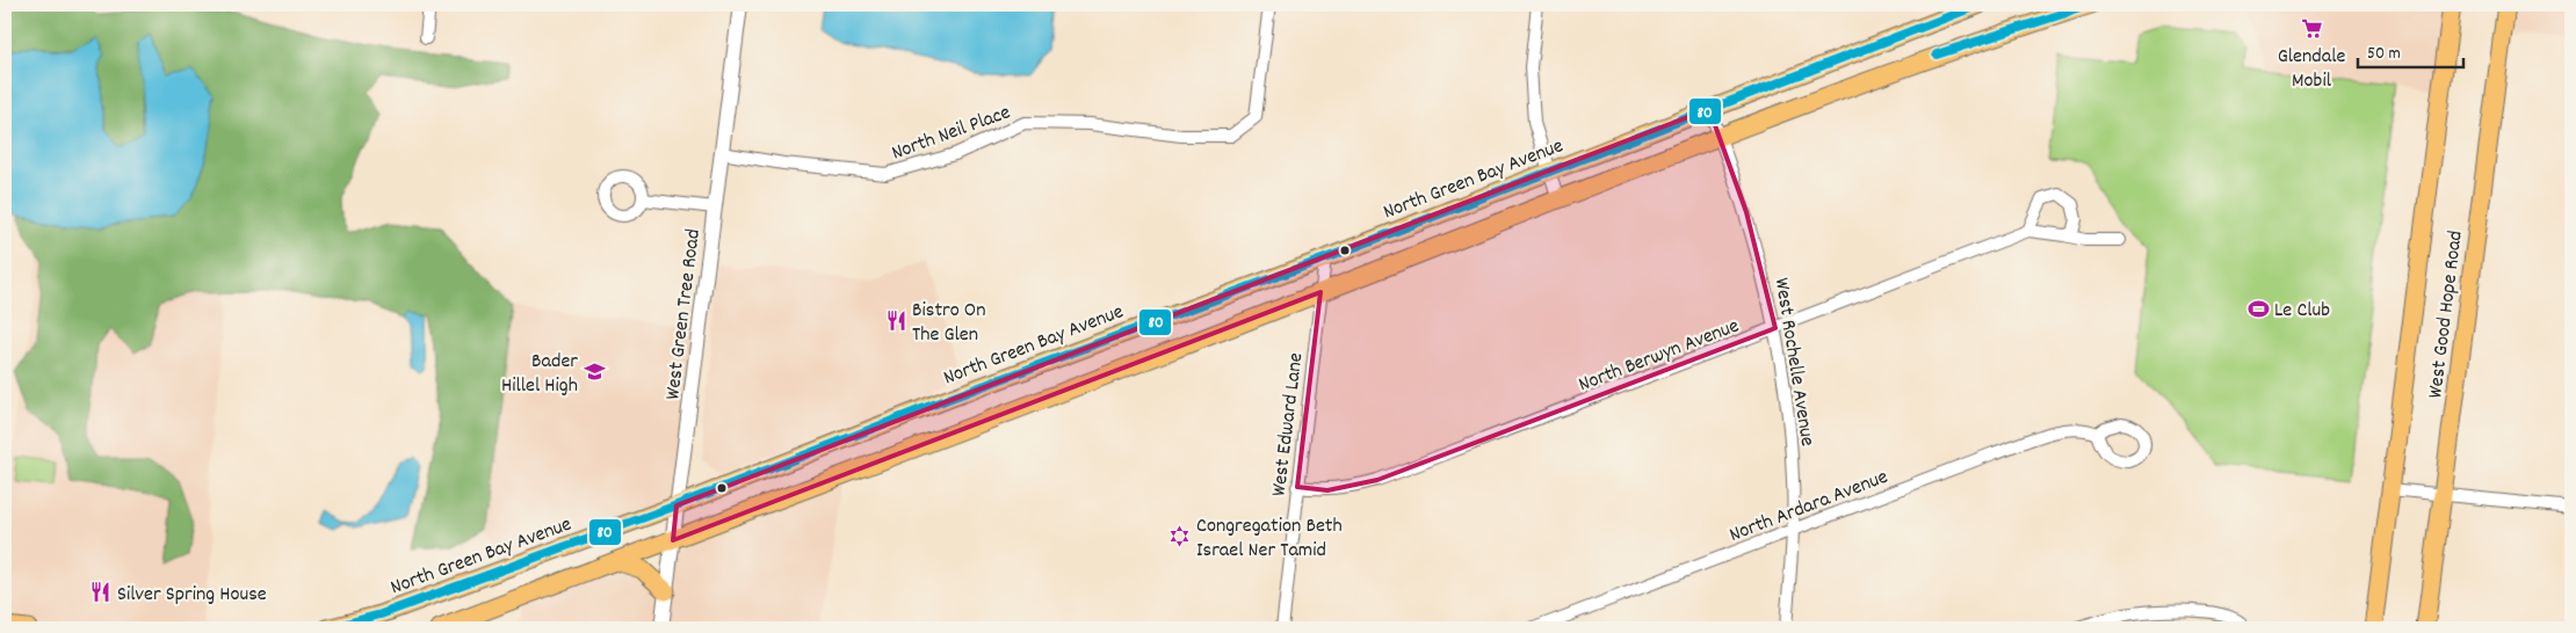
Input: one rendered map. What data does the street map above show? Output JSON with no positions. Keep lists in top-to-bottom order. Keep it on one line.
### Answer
{"streets":{"main road":["North Green Bay Avenue","West Good Hope Road"],"street":["North Neil Place","West Green Tree Road","North Berwyn Avenue","West Rochelle Avenue","West Edward Lane","North Ardara Avenue"]},"crossings":[["North Neil Place","West Green Tree Road"],["North Green Bay Avenue","West Green Tree Road"],["North Green Bay Avenue","West Rochelle Avenue"],["North Green Bay Avenue","West Edward Lane"],["North Berwyn Avenue","West Rochelle Avenue"],["North Berwyn Avenue","West Edward Lane"],["West Rochelle Avenue","North Ardara Avenue"]],"places":{"supermarket":["Glendale Mobil"],"sports":["Le Club"],"restaurant":["Bistro On The Glen","Silver Spring House"],"school or university":["Bader Hillel High"],"synagogue":["Congregation Beth Israel Ner Tamid"]},"lines":["transit line 80"],"scale_bar":"50 m"}
